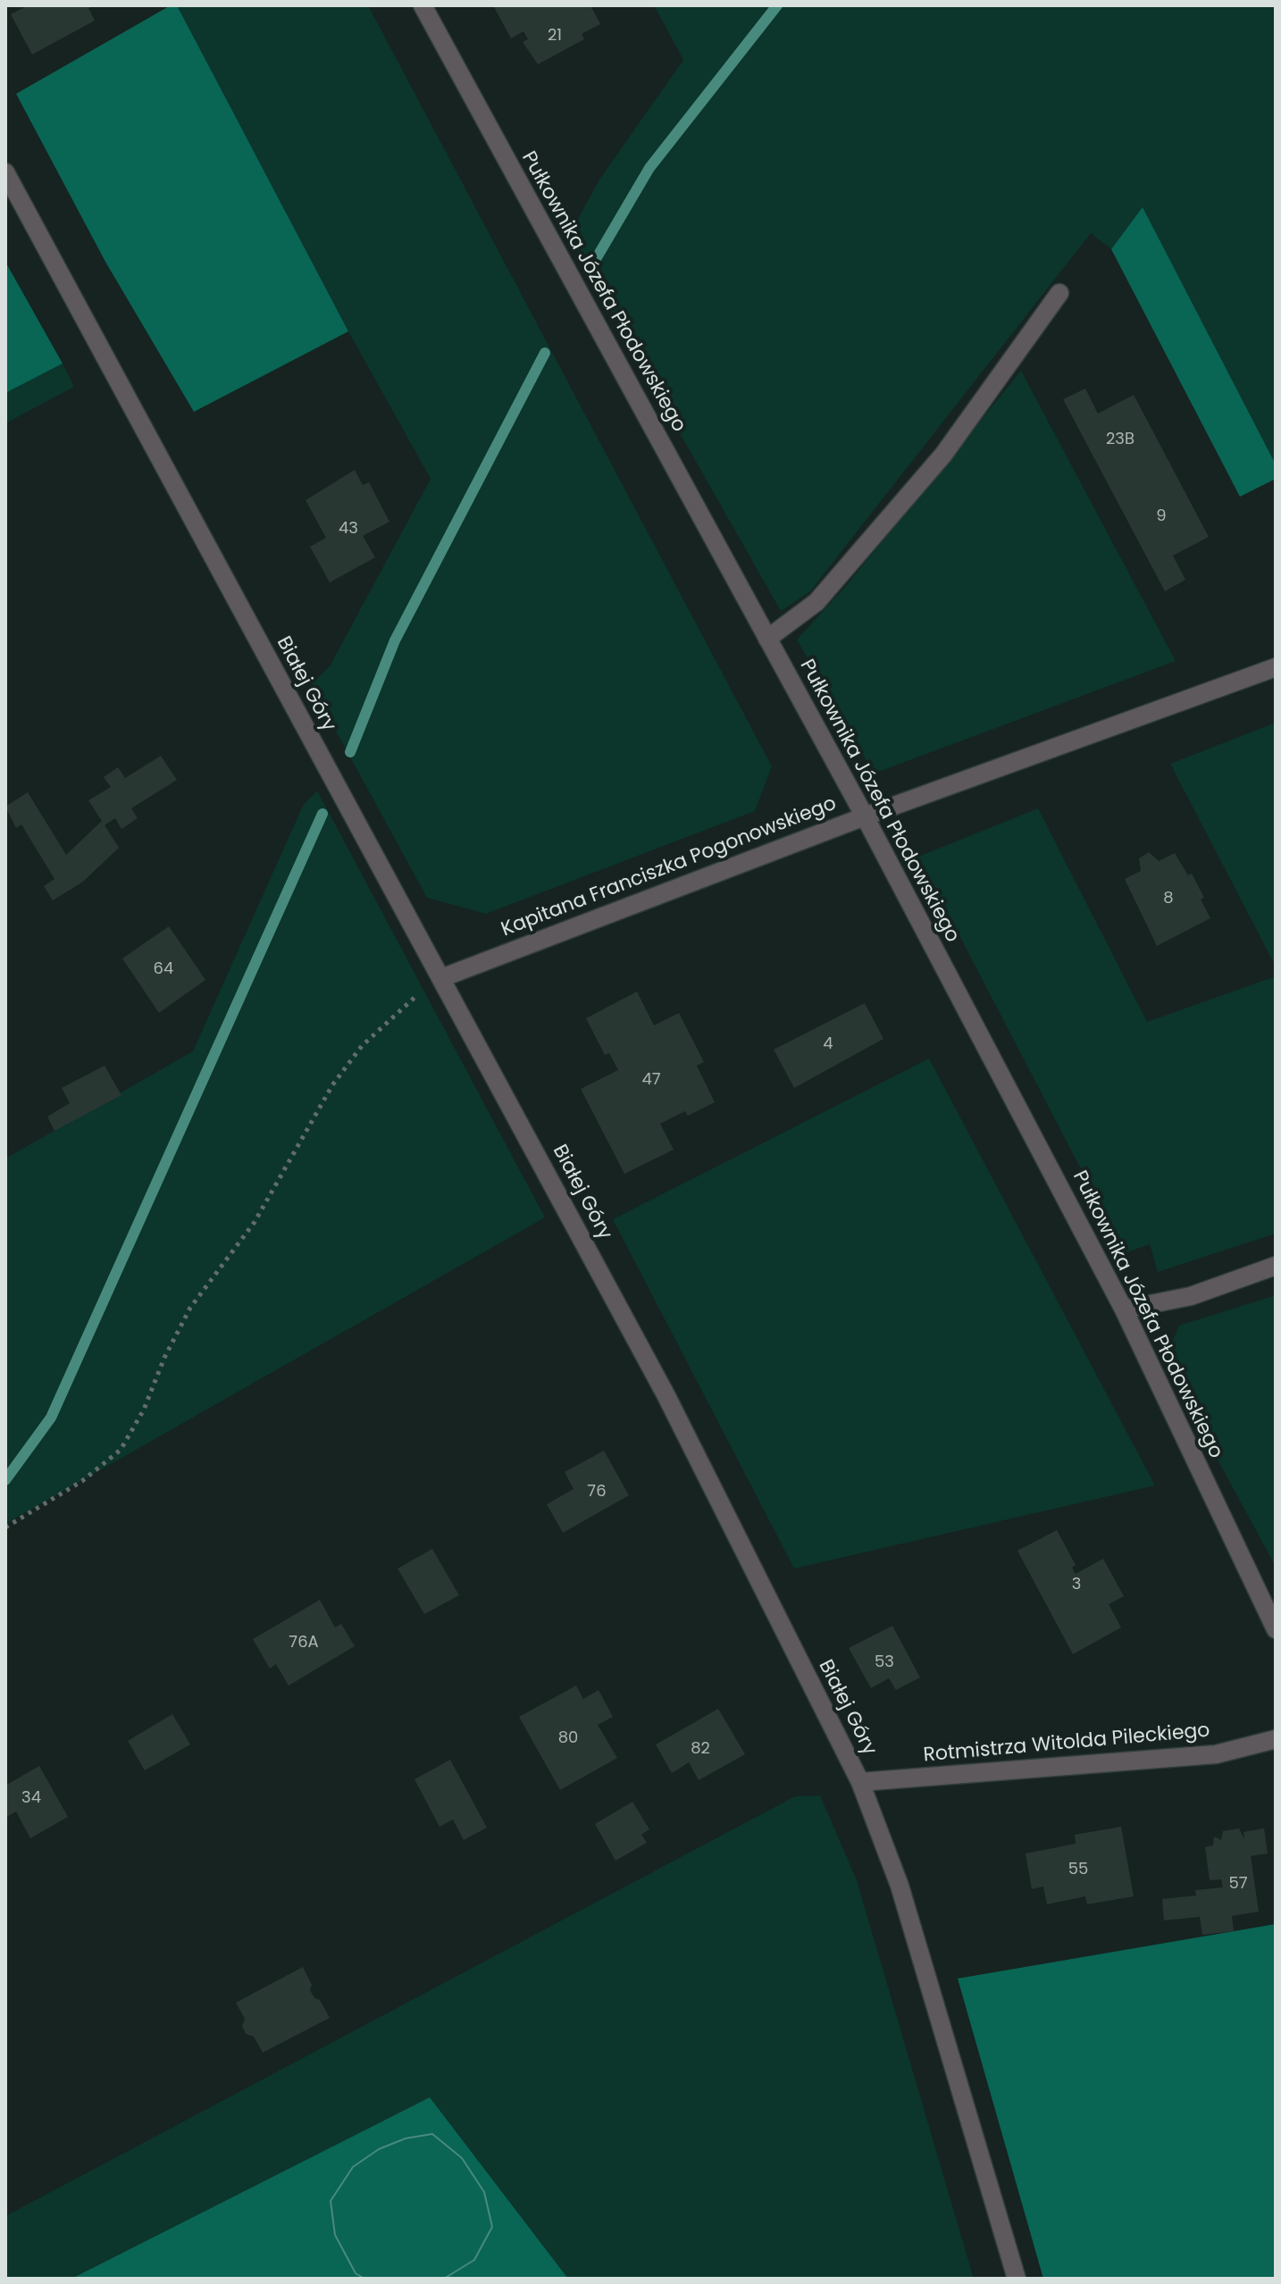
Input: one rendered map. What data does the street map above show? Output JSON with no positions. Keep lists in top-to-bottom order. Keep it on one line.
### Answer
{"streets":{"street":["Pułkownika Józefa Płodowskiego","Białej Góry","Kapitana Franciszka Pogonowskiego","Rotmistrza Witolda Pileckiego"]},"crossings":[["Pułkownika Józefa Płodowskiego","Kapitana Franciszka Pogonowskiego"],["Białej Góry","Kapitana Franciszka Pogonowskiego"],["Białej Góry","Rotmistrza Witolda Pileckiego"]],"house_numbers":["21","23B","9","43","8","64","4","47","76","3","76A","53","80","82","34","55","57"]}
